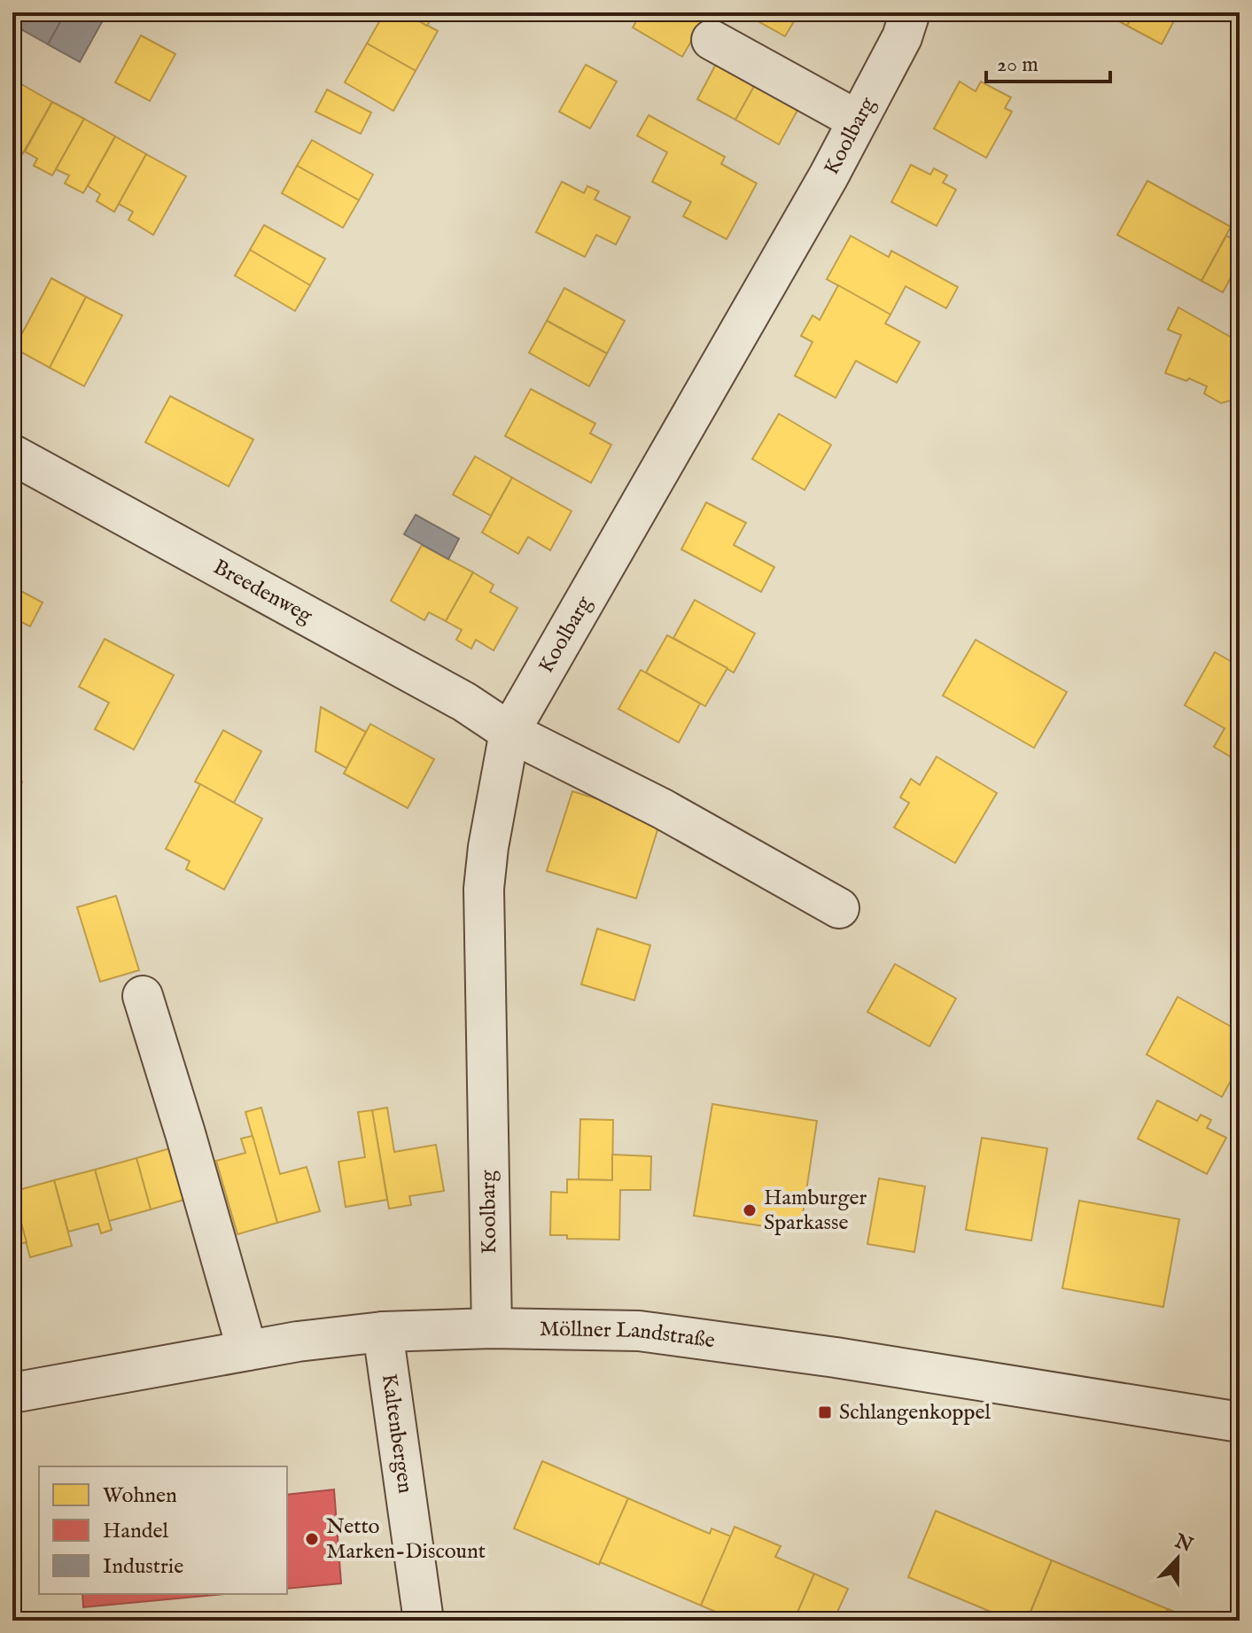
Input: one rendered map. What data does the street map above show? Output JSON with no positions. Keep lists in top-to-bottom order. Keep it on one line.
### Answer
{"streets":{"street":["Koolbarg","Breedenweg","Möllner Landstraße","Kaltenbergen"]},"crossings":[["Koolbarg","Breedenweg"],["Koolbarg","Möllner Landstraße"],["Möllner Landstraße","Kaltenbergen"]],"places":{"other":["Hamburger Sparkasse","Netto Marken-Discount"],"transit":["Schlangenkoppel"]},"legend":["Wohnen","Handel","Industrie"],"scale_bar":"20 m","north":"top"}
